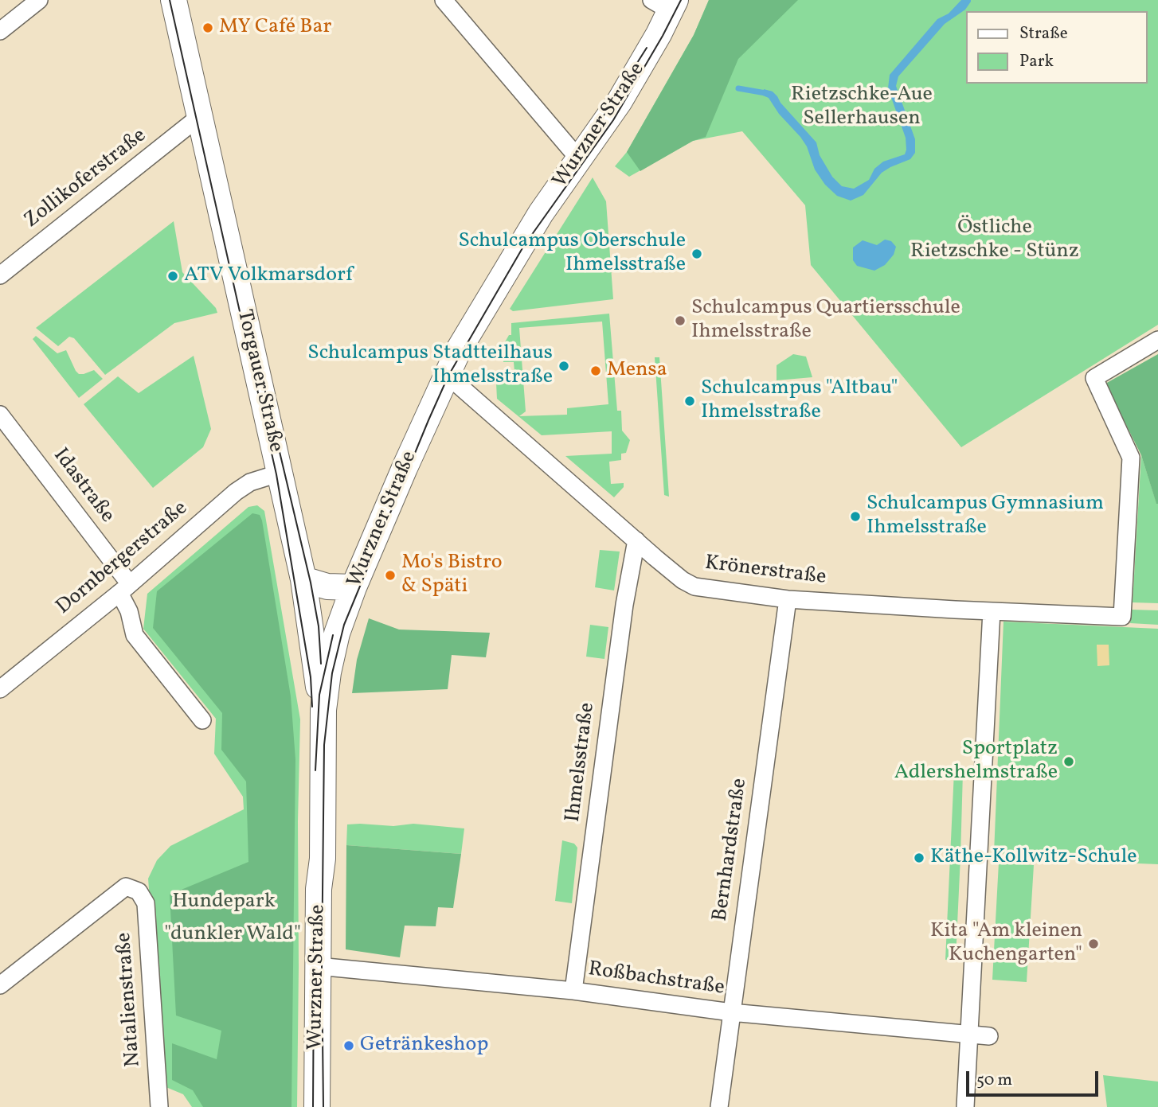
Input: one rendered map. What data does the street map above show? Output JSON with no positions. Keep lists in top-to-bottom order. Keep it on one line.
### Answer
{"streets":{"main road":["Wurzner Straße","Torgauer Straße"],"street":["Zollikoferstraße","Idastraße","Dornbergerstraße","Krönerstraße","Ihmelsstraße","Bernhardstraße","Roßbachstraße","Natalienstraße"]},"crossings":[["Wurzner Straße","Torgauer Straße"],["Wurzner Straße","Krönerstraße"],["Wurzner Straße","Roßbachstraße"],["Zollikoferstraße","Torgauer Straße"],["Torgauer Straße","Dornbergerstraße"],["Idastraße","Dornbergerstraße"],["Krönerstraße","Ihmelsstraße"],["Krönerstraße","Bernhardstraße"],["Ihmelsstraße","Roßbachstraße"],["Bernhardstraße","Roßbachstraße"]],"parks":["Rietzschke-Aue Sellerhausen","Östliche Rietzschke - Stünz","Hundepark","\"dunkler Wald\""],"places":["MY Café Bar","Schulcampus Oberschule Ihmelsstraße","ATV Volkmarsdorf","Schulcampus Quartiersschule Ihmelsstraße","Schulcampus Stadtteilhaus Ihmelsstraße","Mensa","Schulcampus \"Altbau\" Ihmelsstraße","Schulcampus Gymnasium Ihmelsstraße","Mo's Bistro & Späti","Sportplatz Adlershelmstraße","Käthe-Kollwitz-Schule","Kita \"Am kleinen Kuchengarten\"","Getränkeshop"],"legend":["Straße","Park"],"scale_bar":"50 m"}
